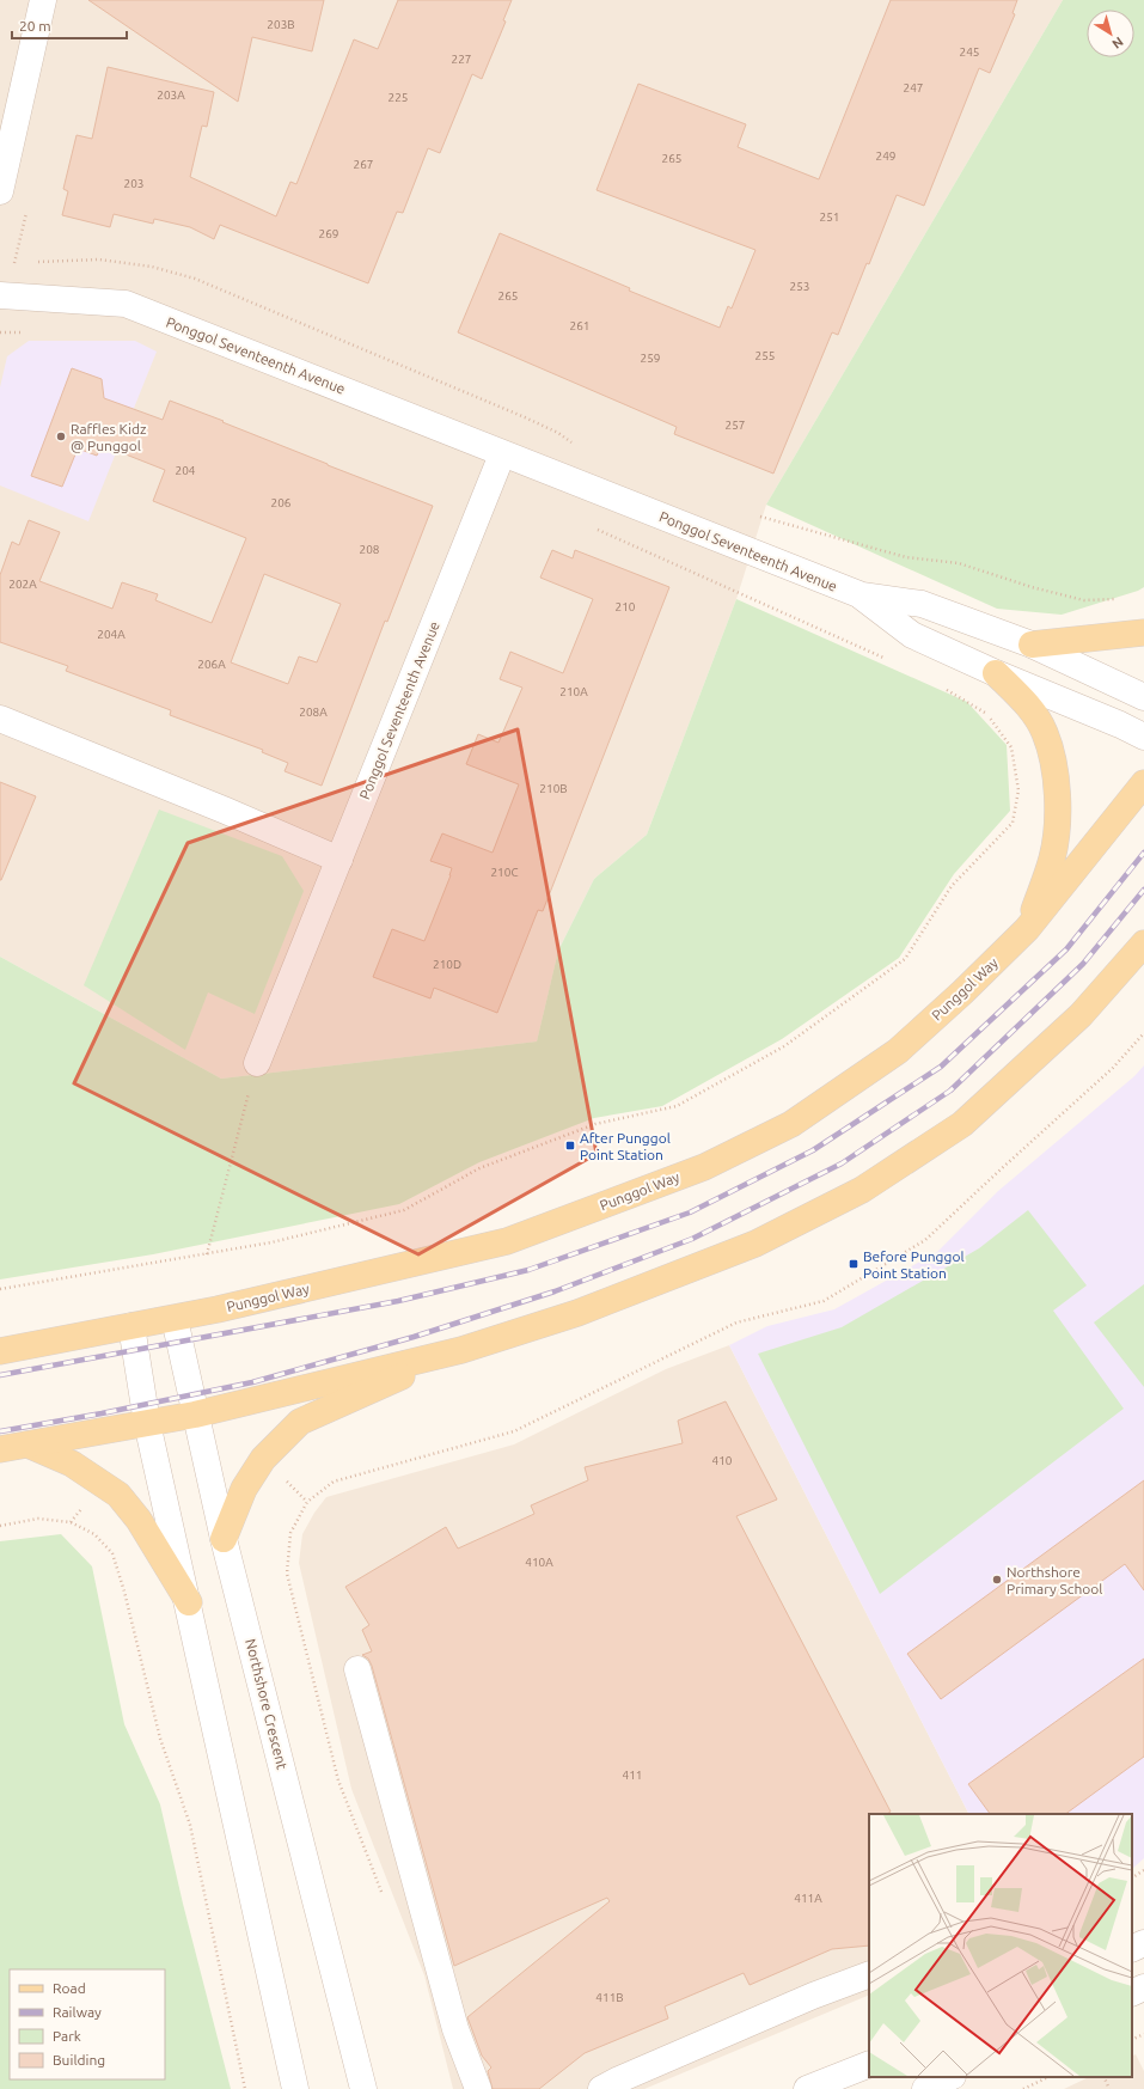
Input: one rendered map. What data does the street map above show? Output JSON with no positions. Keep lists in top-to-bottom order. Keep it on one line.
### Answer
{"streets":{"main road":["Punggol Way"],"street":["Ponggol Seventeenth Avenue","Northshore Crescent"]},"crossings":[["Punggol Way","Northshore Crescent"]],"places":{"other":["Raffles Kidz @ Punggol","Northshore Primary School"],"transit":["After Punggol Point Station","Before Punggol Point Station"]},"house_numbers":["203B","245","227","247","203A","225","249","265","267","203","251","269","253","265","261","255","259","257","204","206","208","202A","210","204A","206A","210A","208A","210B","210C","210D","410","410A","411","411A","411B"],"legend":["Road","Railway","Park","Building"],"scale_bar":"20 m","north":"bottom right"}
